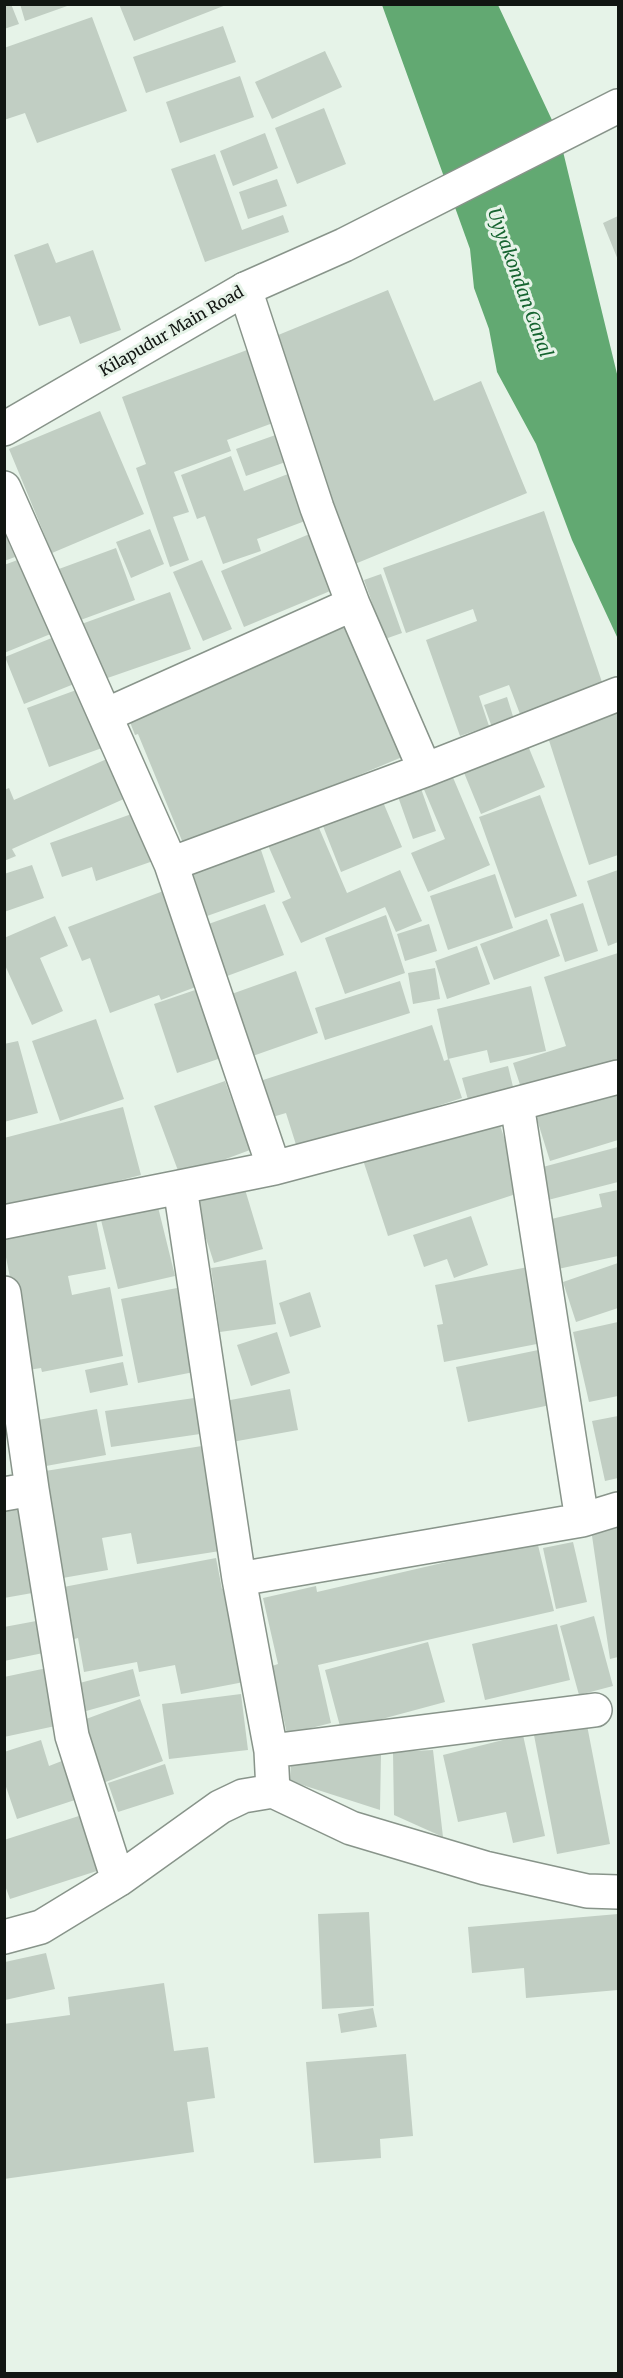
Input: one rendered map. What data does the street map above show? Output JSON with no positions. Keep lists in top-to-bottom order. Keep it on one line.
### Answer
{"streets":{"street":["Kilapudur Main Road"]},"water":["Uyyakondan Canal"]}
